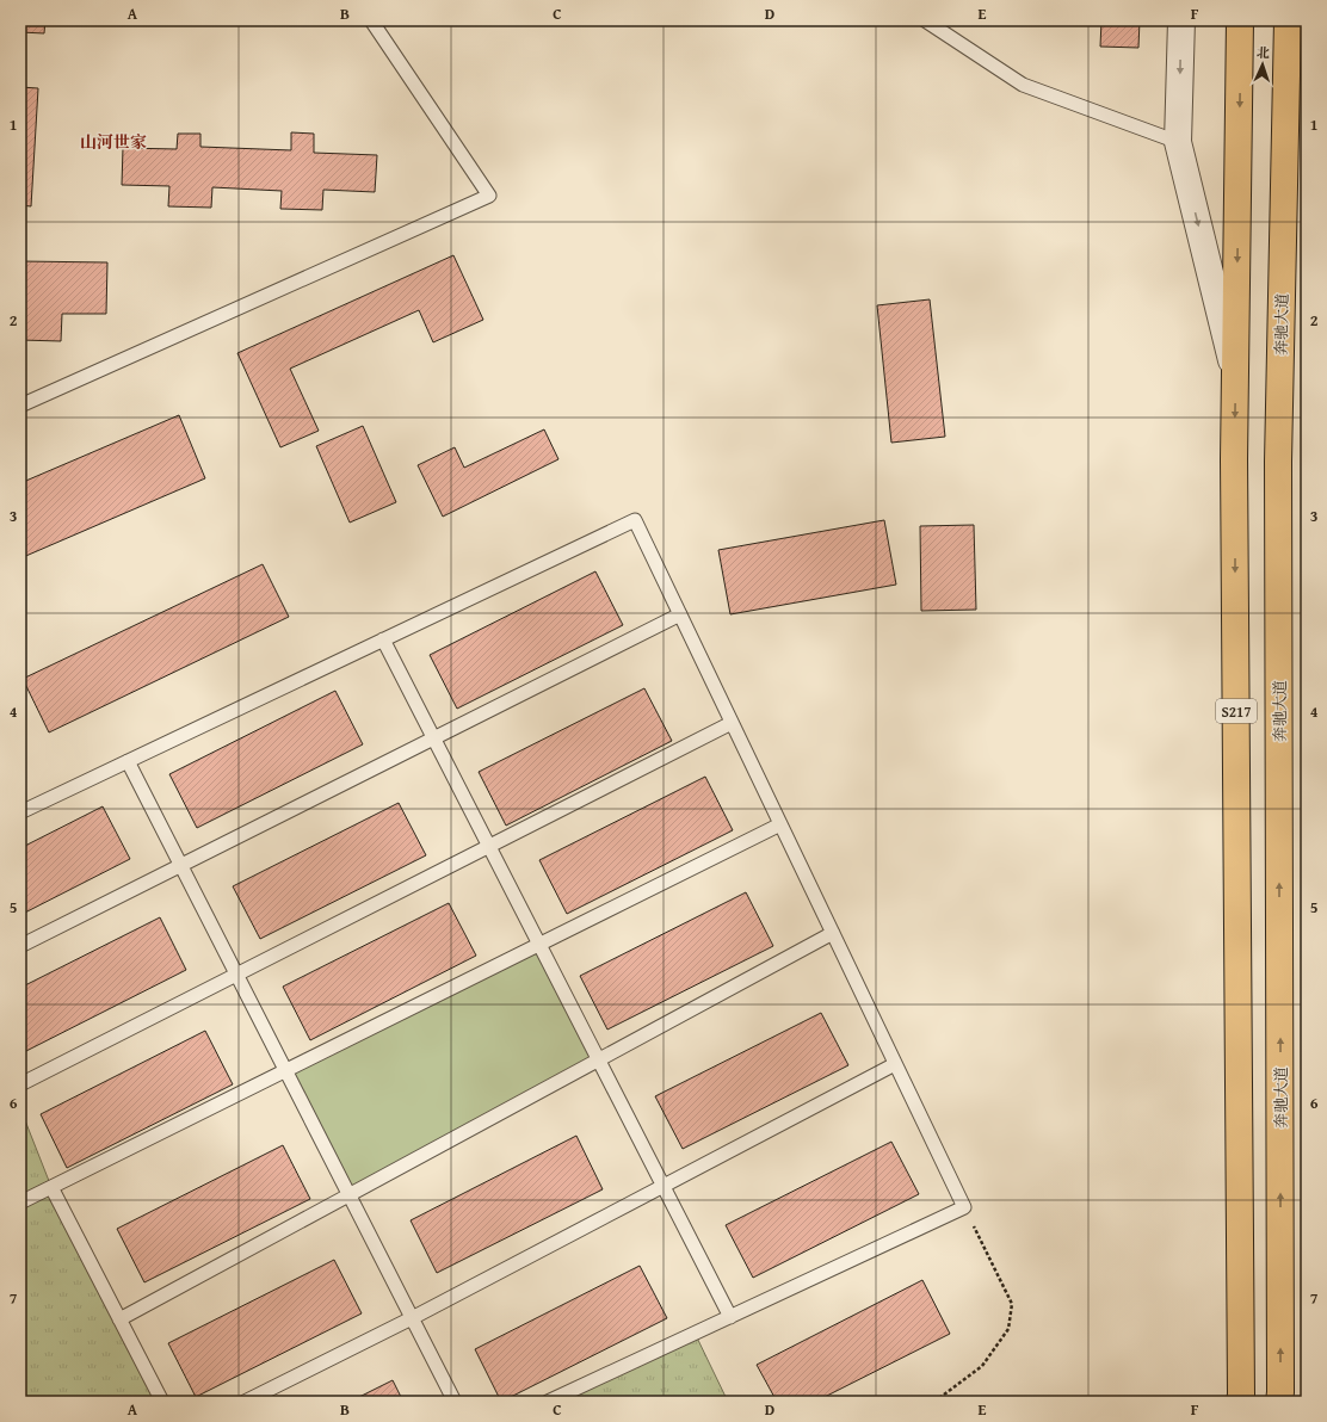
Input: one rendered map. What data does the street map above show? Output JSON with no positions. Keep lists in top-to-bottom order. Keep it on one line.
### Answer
{"streets":{"main road":["奔驰大道","S217"]},"districts":["山河世家"],"north":"top","grid":{"columns":["A","B","C","D","E","F"],"rows":["1","2","3","4","5","6","7"]}}
